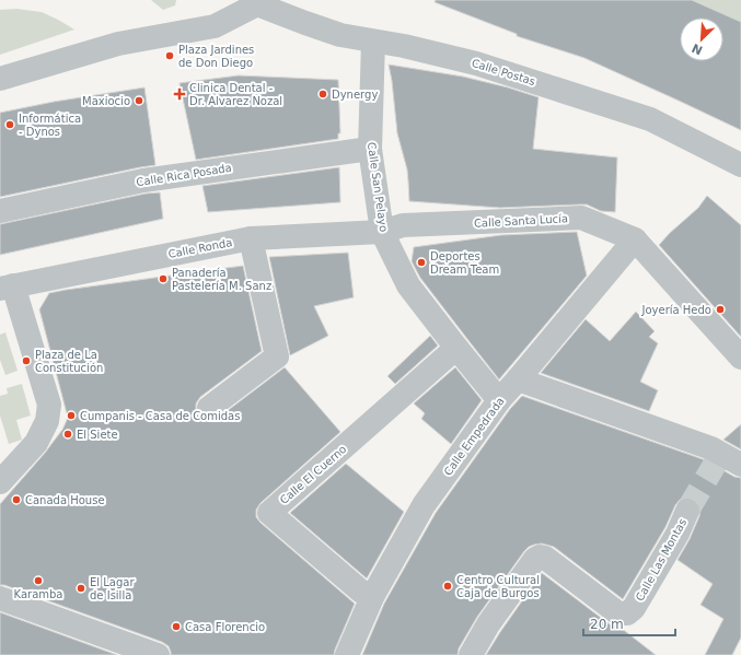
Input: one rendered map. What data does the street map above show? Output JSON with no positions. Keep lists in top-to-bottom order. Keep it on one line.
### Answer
{"streets":{"street":["Calle Postas","Calle Rica Posada","Calle San Pelayo","Calle Santa Lucía","Calle Ronda","Calle Empedrada","Calle El Cuerno","Calle Las Montas"]},"crossings":[["Calle Postas","Calle San Pelayo"],["Calle Rica Posada","Calle San Pelayo"],["Calle San Pelayo","Calle Santa Lucía"],["Calle San Pelayo","Calle Ronda"],["Calle San Pelayo","Calle Empedrada"],["Calle San Pelayo","Calle El Cuerno"],["Calle Santa Lucía","Calle Ronda"],["Calle Santa Lucía","Calle Empedrada"],["Calle Empedrada","Calle El Cuerno"]],"places":{"other":["Plaza Jardines de Don Diego","Dynergy","Maxiocio","Informática - Dynos","Deportes Dream Team","Panadería Pastelería M. Sanz","Joyería Hedo","Plaza de La Constitución","Cumpanis - Casa de Comidas","El Siete","Canada House","Karamba","Centro Cultural Caja de Burgos","El Lagar de Isilla","Casa Florencio"],"health":["Clinica Dental - Dr. Alvarez Nozal"]},"scale_bar":"20 m","north":"bottom left"}
